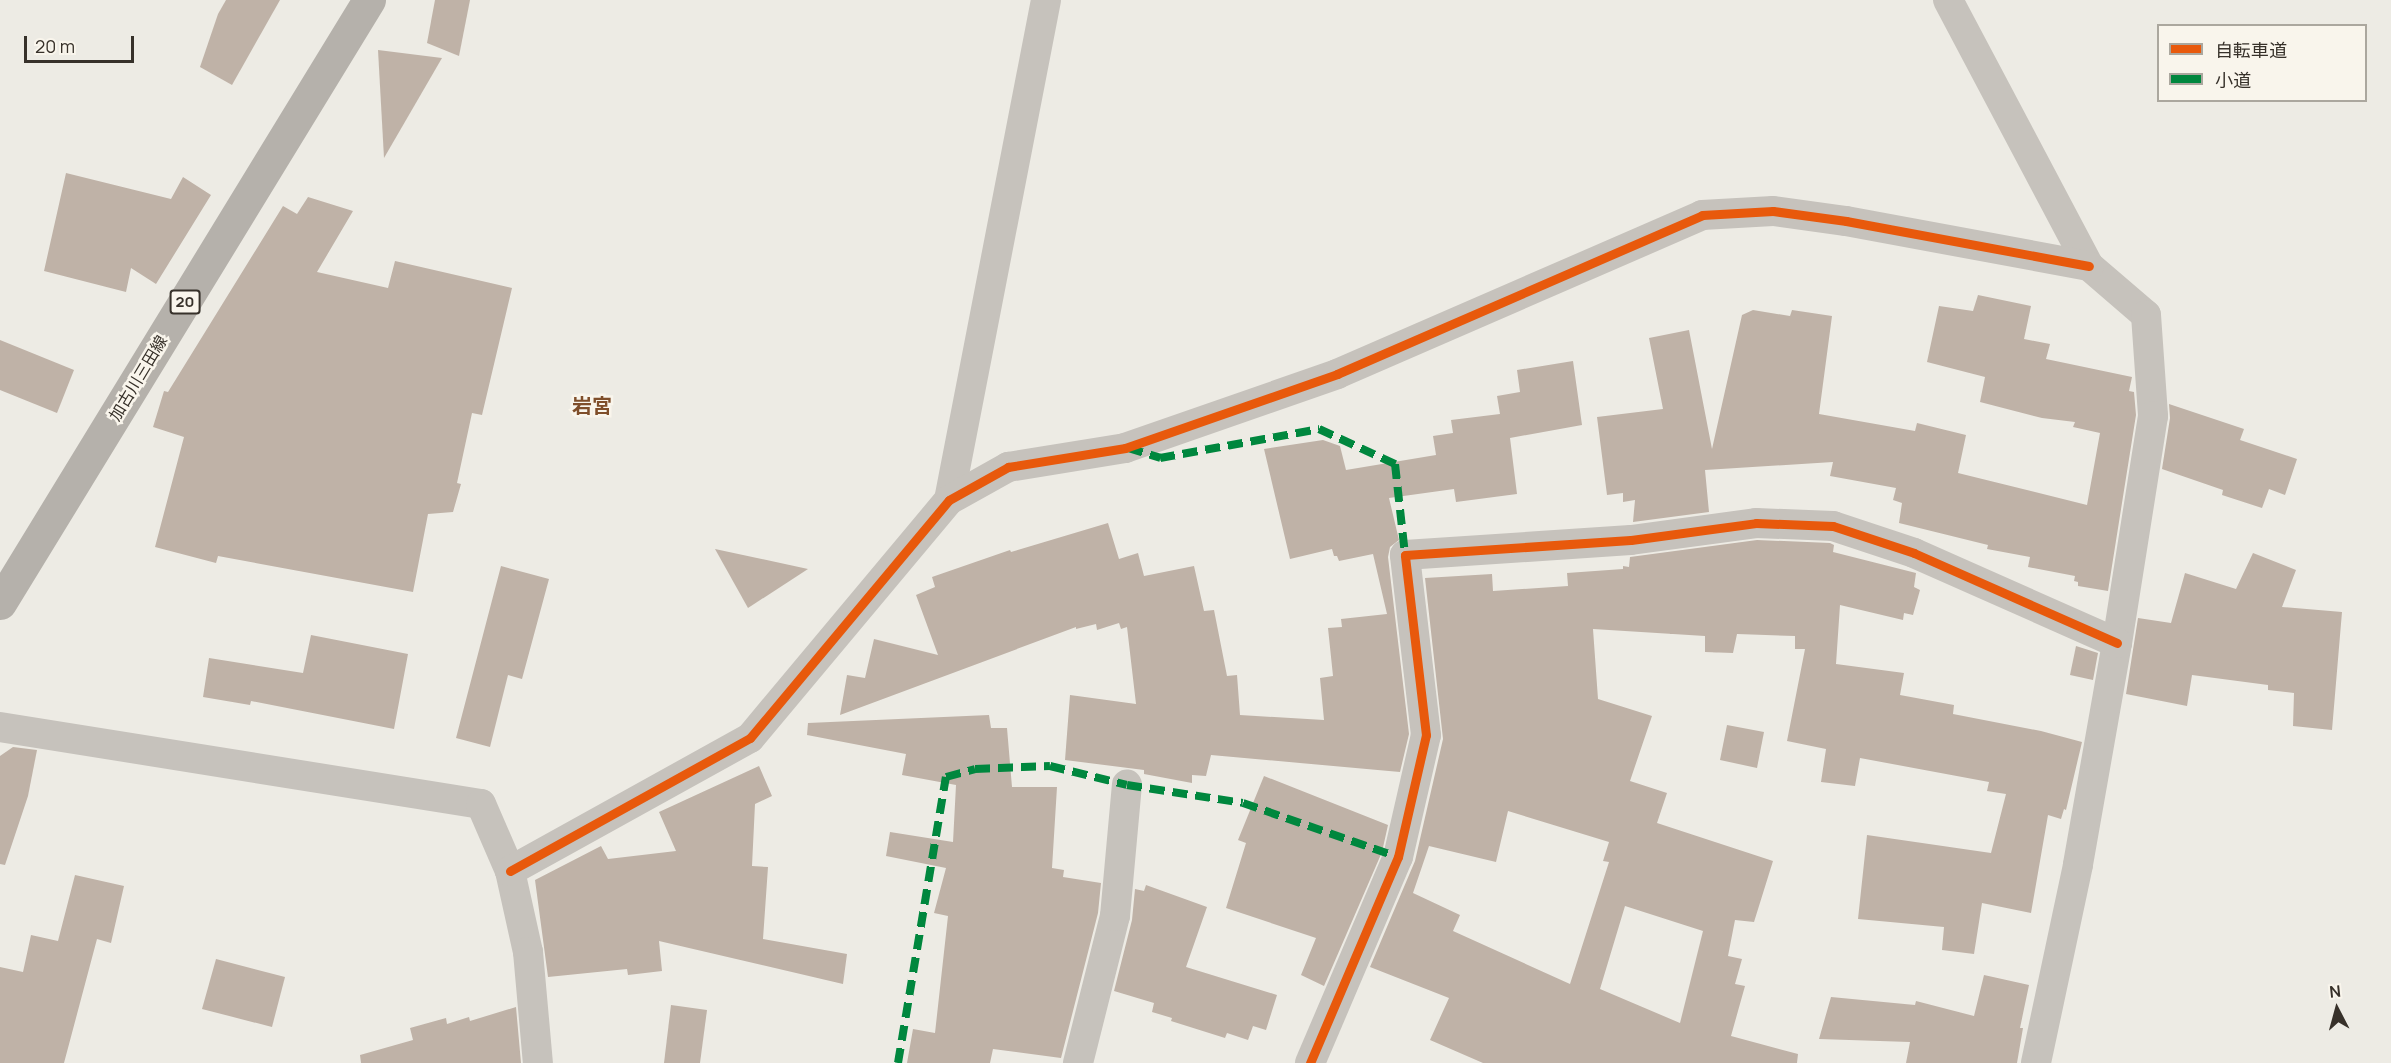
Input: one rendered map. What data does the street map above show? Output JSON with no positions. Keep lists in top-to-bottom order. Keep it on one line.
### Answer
{"streets":{"main road":["20","加古川三田線"]},"districts":["岩宮"],"legend":["自転車道","小道"],"scale_bar":"20 m","north":"top"}
